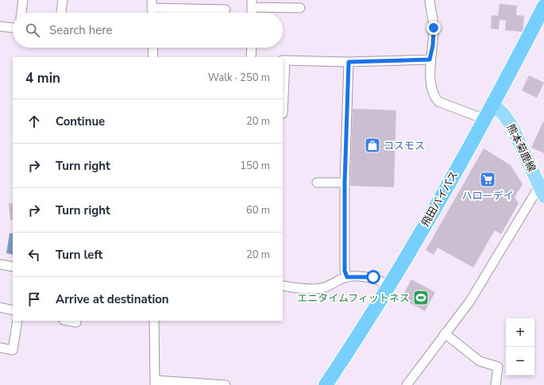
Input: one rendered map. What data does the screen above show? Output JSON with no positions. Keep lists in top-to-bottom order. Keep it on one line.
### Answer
{"streets":{"highway":["飛田バイパス"],"main road":["熊本菊鹿線"]},"crossings":[["熊本菊鹿線","飛田バイパス"]],"places":{"shop":["コスモス"],"supermarket":["ハローデイ"],"sports":["エニタイムフィットネス"]},"page":{"search":"Search here","heading":["4 min","Walk · 250 m"],"list":[["Continue","20 m"],["Turn right","150 m"],["Turn right","60 m"],["Turn left","20 m"],"Arrive at destination"],"map_buttons":["+","−"]}}
